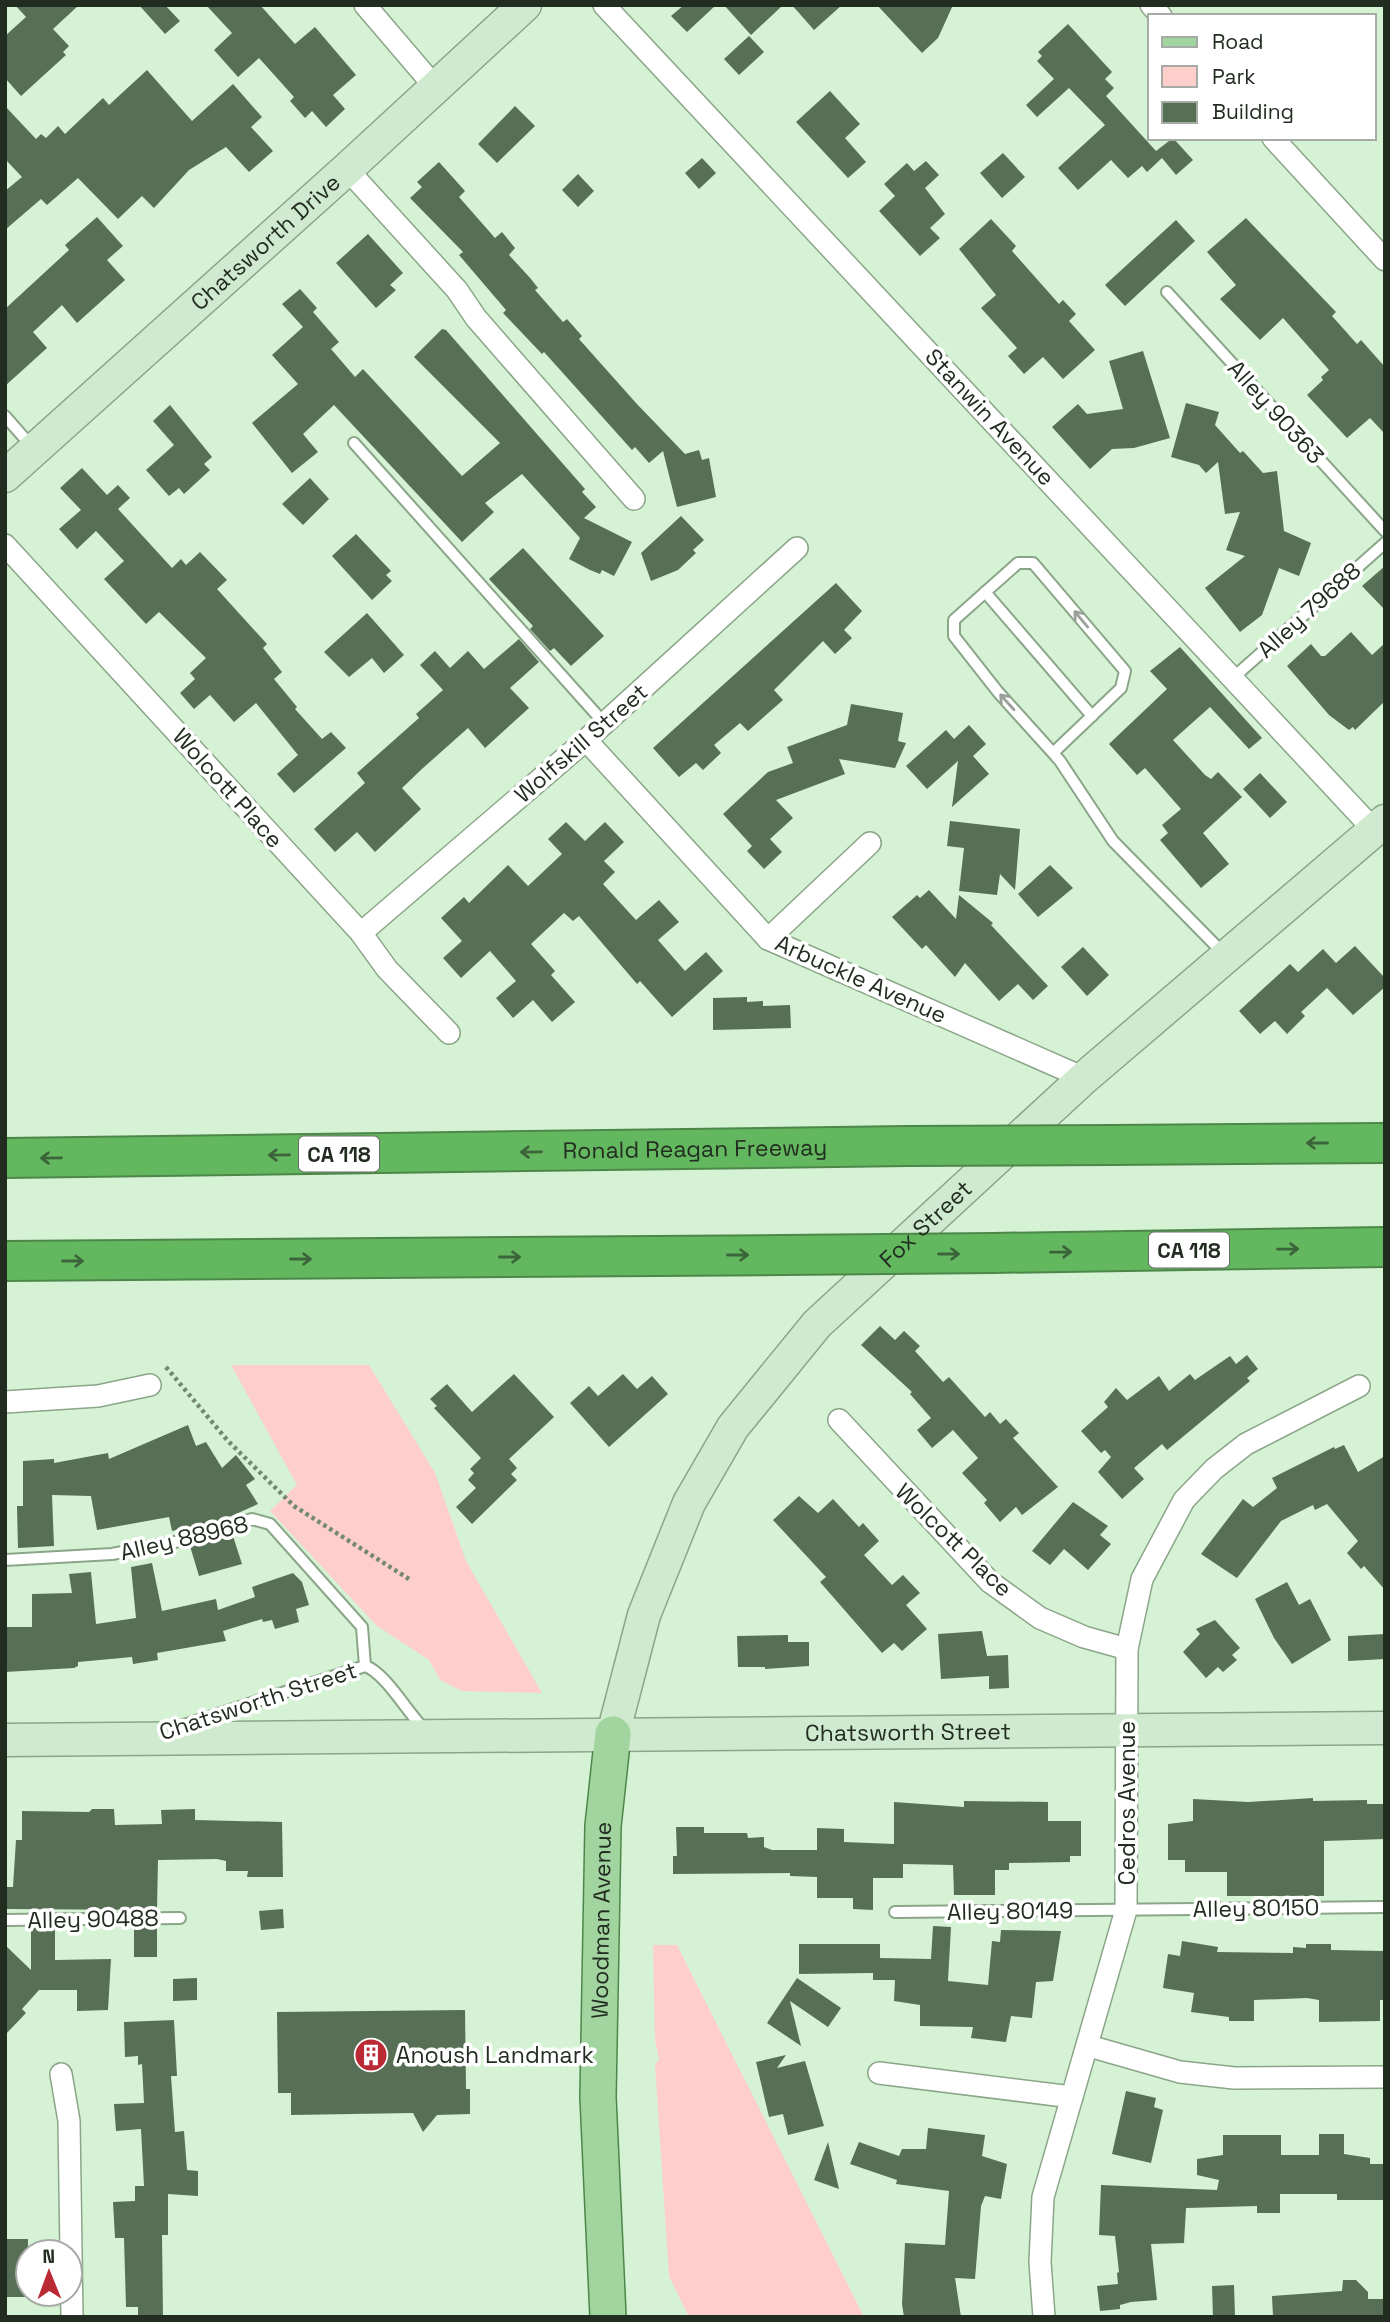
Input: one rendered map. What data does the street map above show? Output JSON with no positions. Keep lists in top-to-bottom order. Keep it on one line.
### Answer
{"streets":{"highway":["Ronald Reagan Freeway","CA 118"],"main road":["Chatsworth Drive","Fox Street","Chatsworth Street","Woodman Avenue"],"street":["Stanwin Avenue","Wolfskill Street","Wolcott Place","Arbuckle Avenue","Cedros Avenue"],"lane":["Alley 90363","Alley 79688","Alley 88968","Alley 80150","Alley 80149","Alley 90488"]},"crossings":[["Stanwin Avenue","Alley 79688"],["Stanwin Avenue","Fox Street"],["Wolfskill Street","Wolcott Place"],["Wolfskill Street","Arbuckle Avenue"],["Wolcott Place","Cedros Avenue"],["Arbuckle Avenue","Fox Street"],["Fox Street","Chatsworth Street"],["Fox Street","Woodman Avenue"],["Alley 88968","Chatsworth Street"],["Chatsworth Street","Cedros Avenue"],["Chatsworth Street","Woodman Avenue"],["Cedros Avenue","Alley 80150"],["Cedros Avenue","Alley 80149"],["Alley 80150","Alley 80149"]],"places":{"building":["Anoush Landmark"]},"legend":["Road","Park","Building"],"north":"top"}
